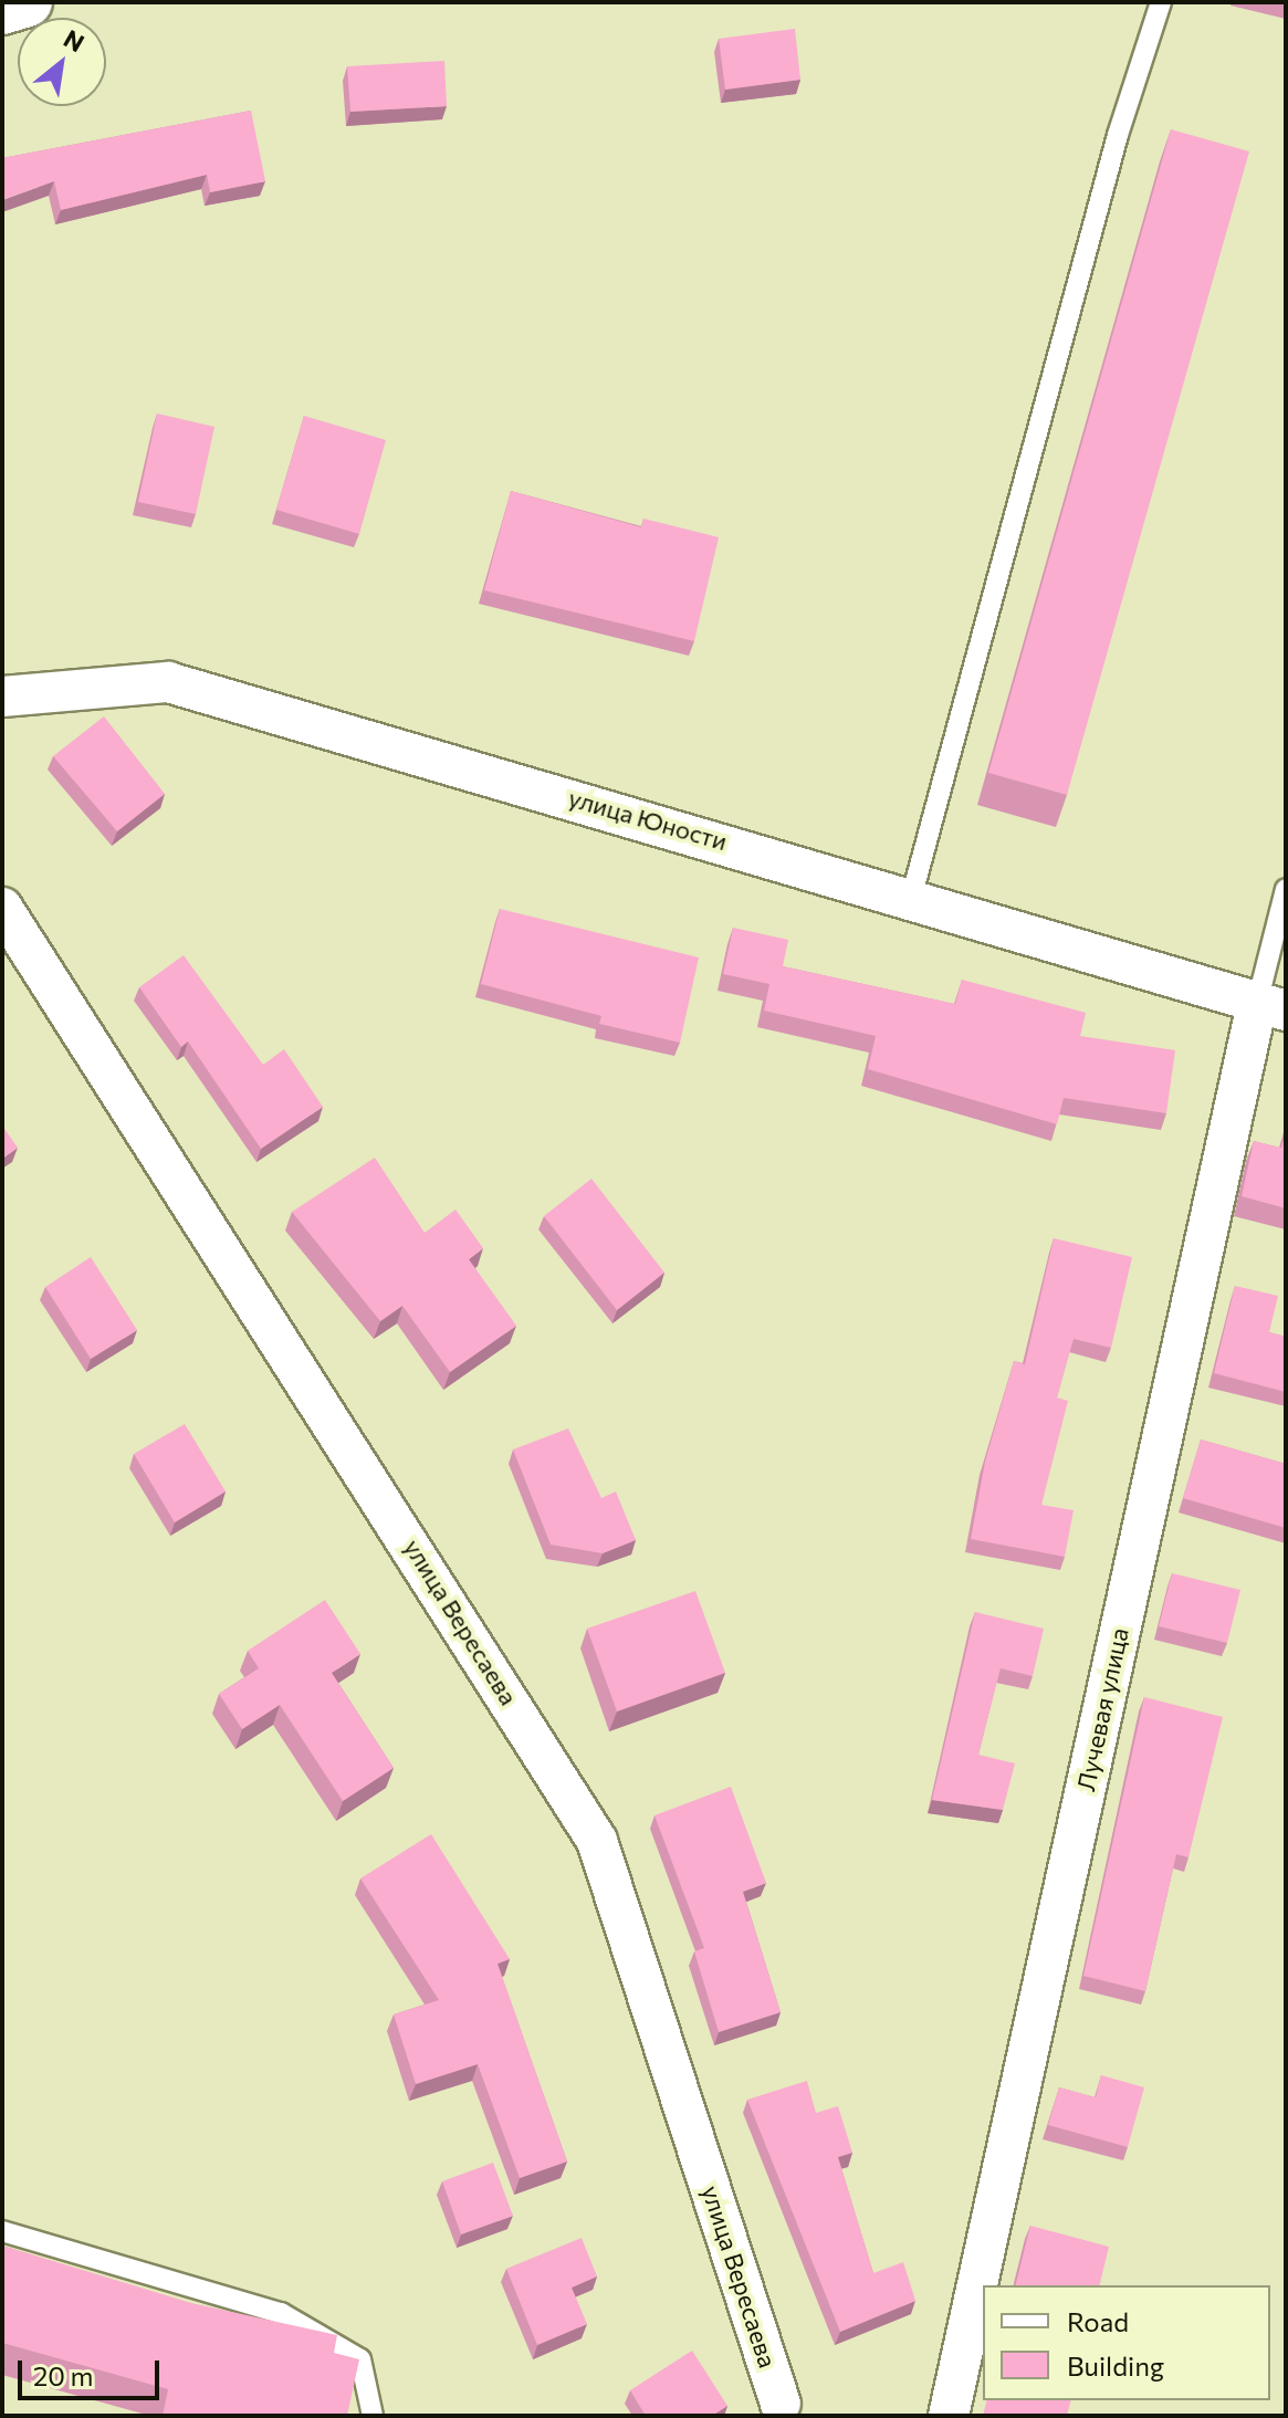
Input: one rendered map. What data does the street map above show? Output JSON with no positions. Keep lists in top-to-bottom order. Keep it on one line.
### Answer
{"streets":{"street":["улица Юности","улица Вересаева","Лучевая улица"]},"crossings":[["улица Юности","Лучевая улица"]],"legend":["Road","Building"],"scale_bar":"20 m","north":"top right"}
